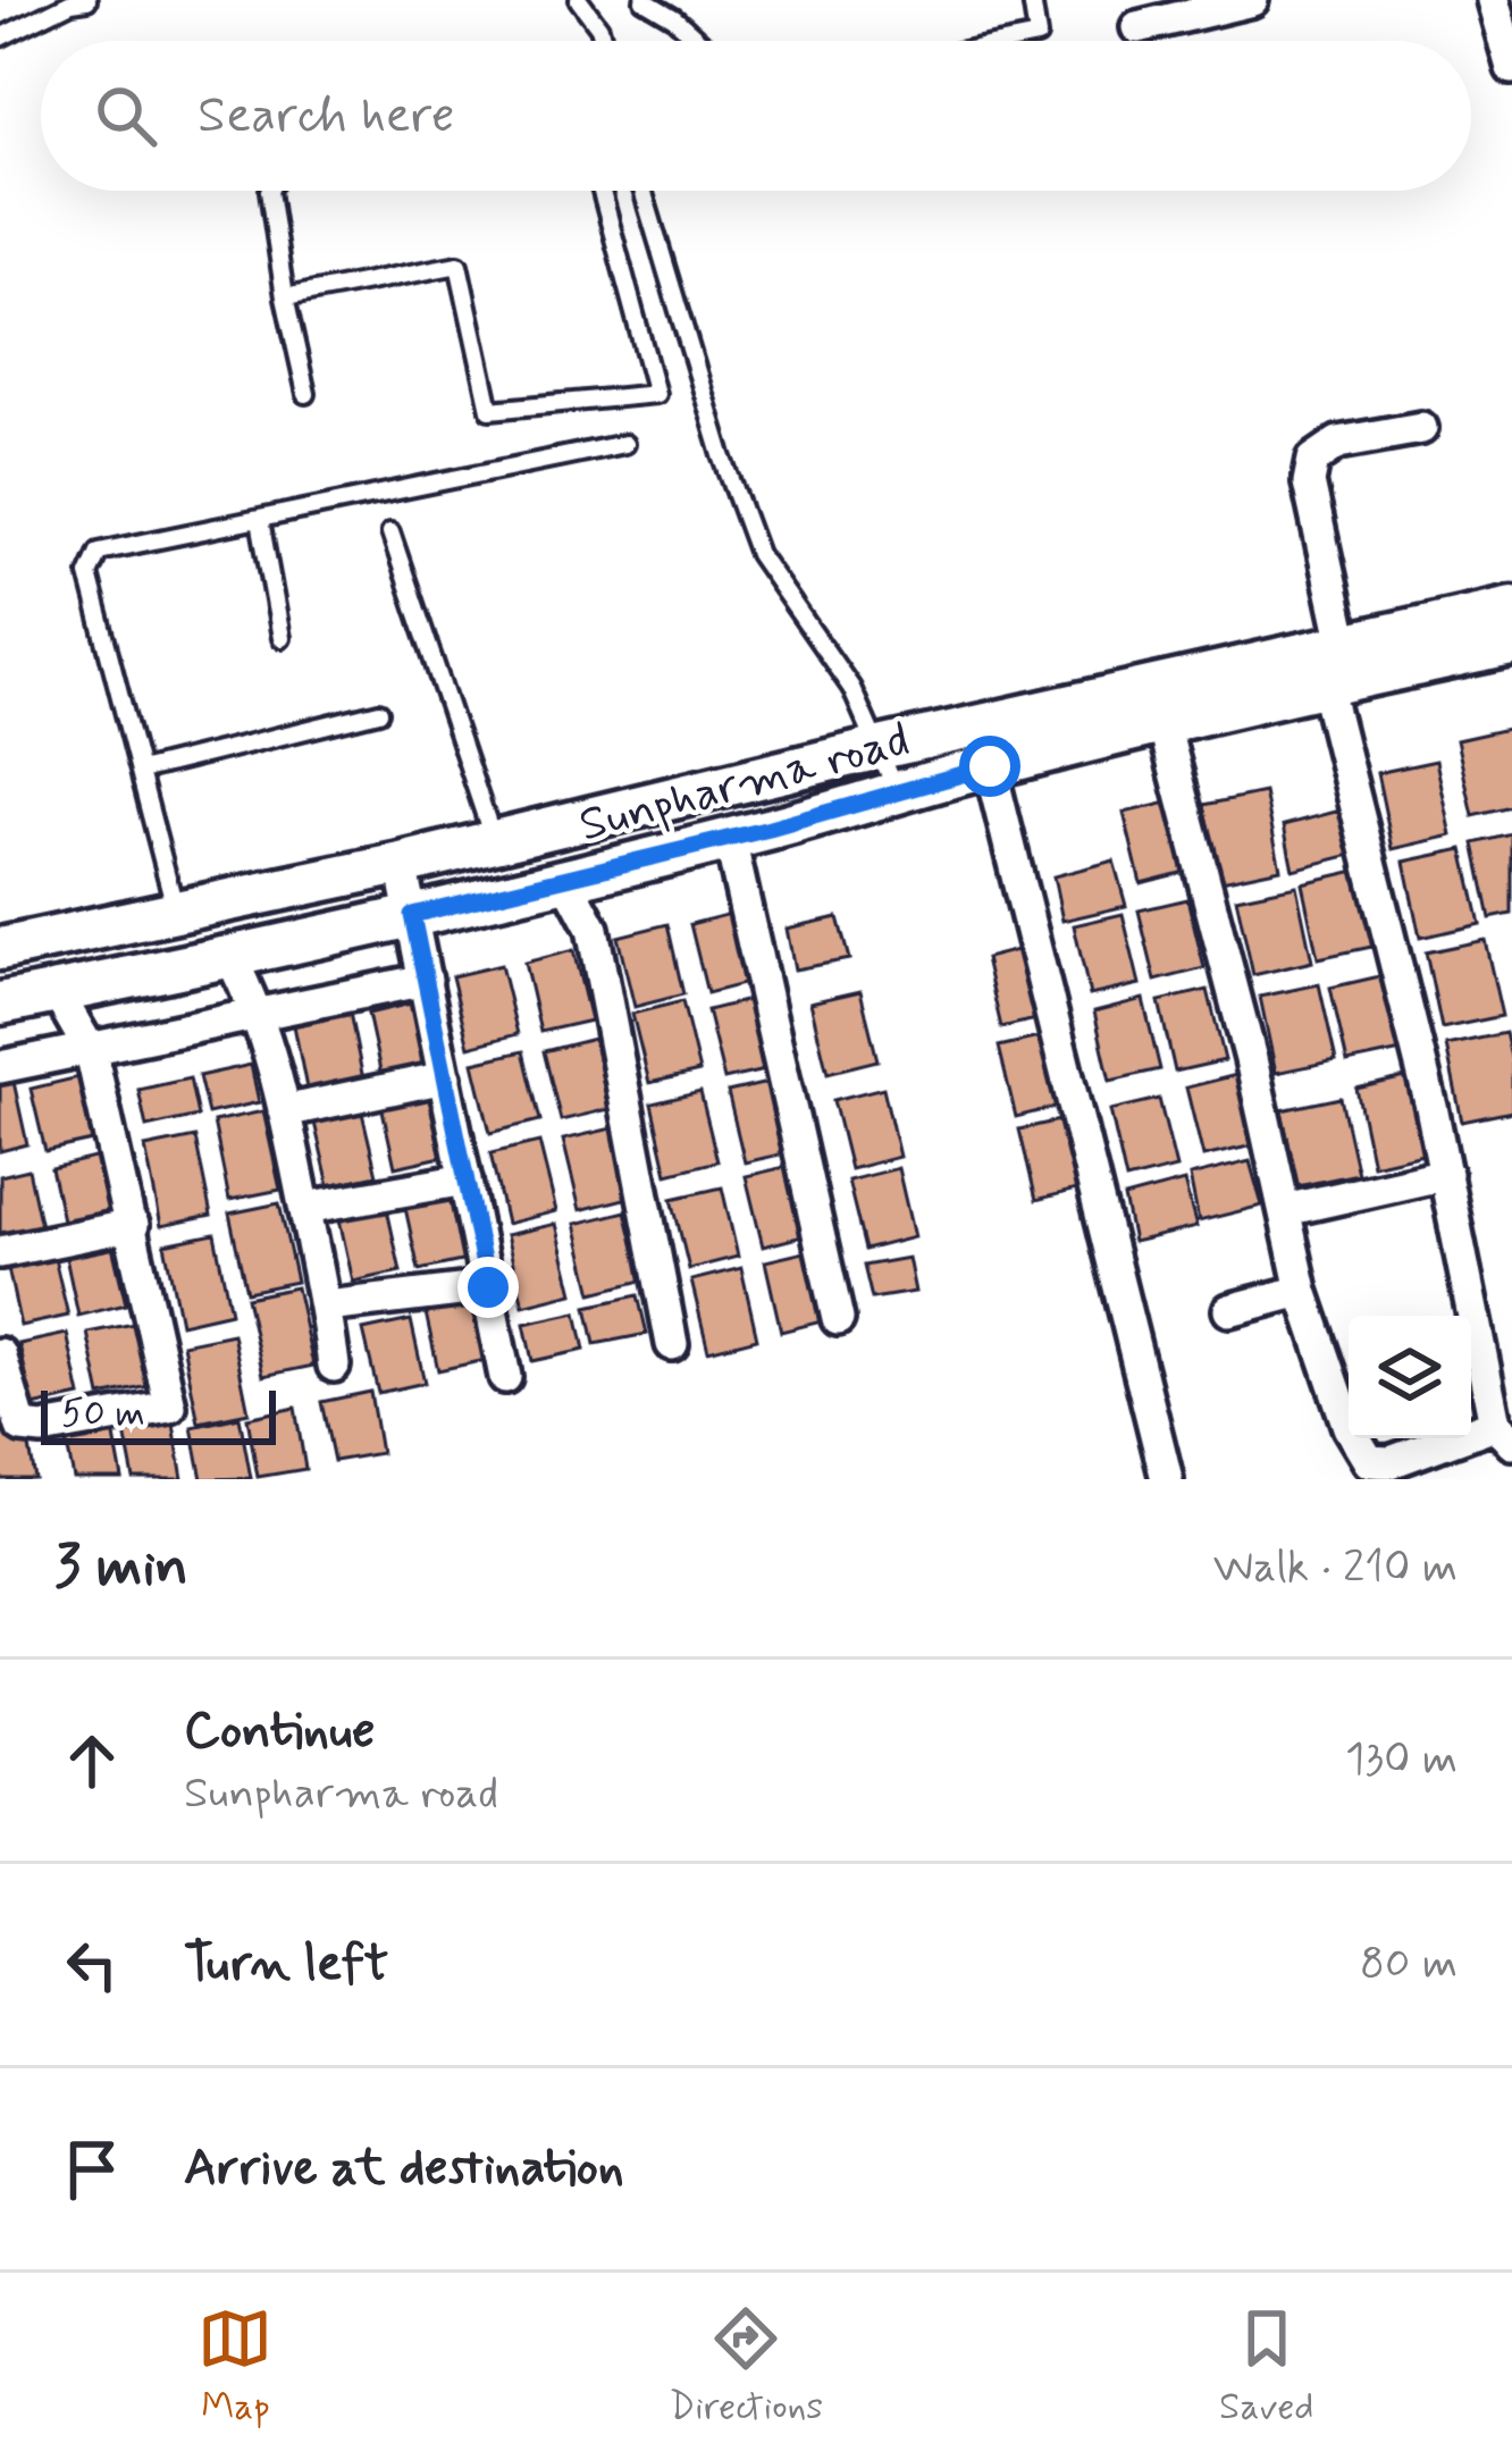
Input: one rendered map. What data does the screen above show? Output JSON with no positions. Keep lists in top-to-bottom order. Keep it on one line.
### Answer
{"streets":{"street":["Sunpharma road"]},"scale_bar":"50 m","page":{"search":"Search here","scale":"50 m","heading":["3 min","Walk · 210 m"],"list":[["Continue","Sunpharma road","130 m"],["Turn left","80 m"],"Arrive at destination"],"nav":["Map","Directions","Saved"]}}
